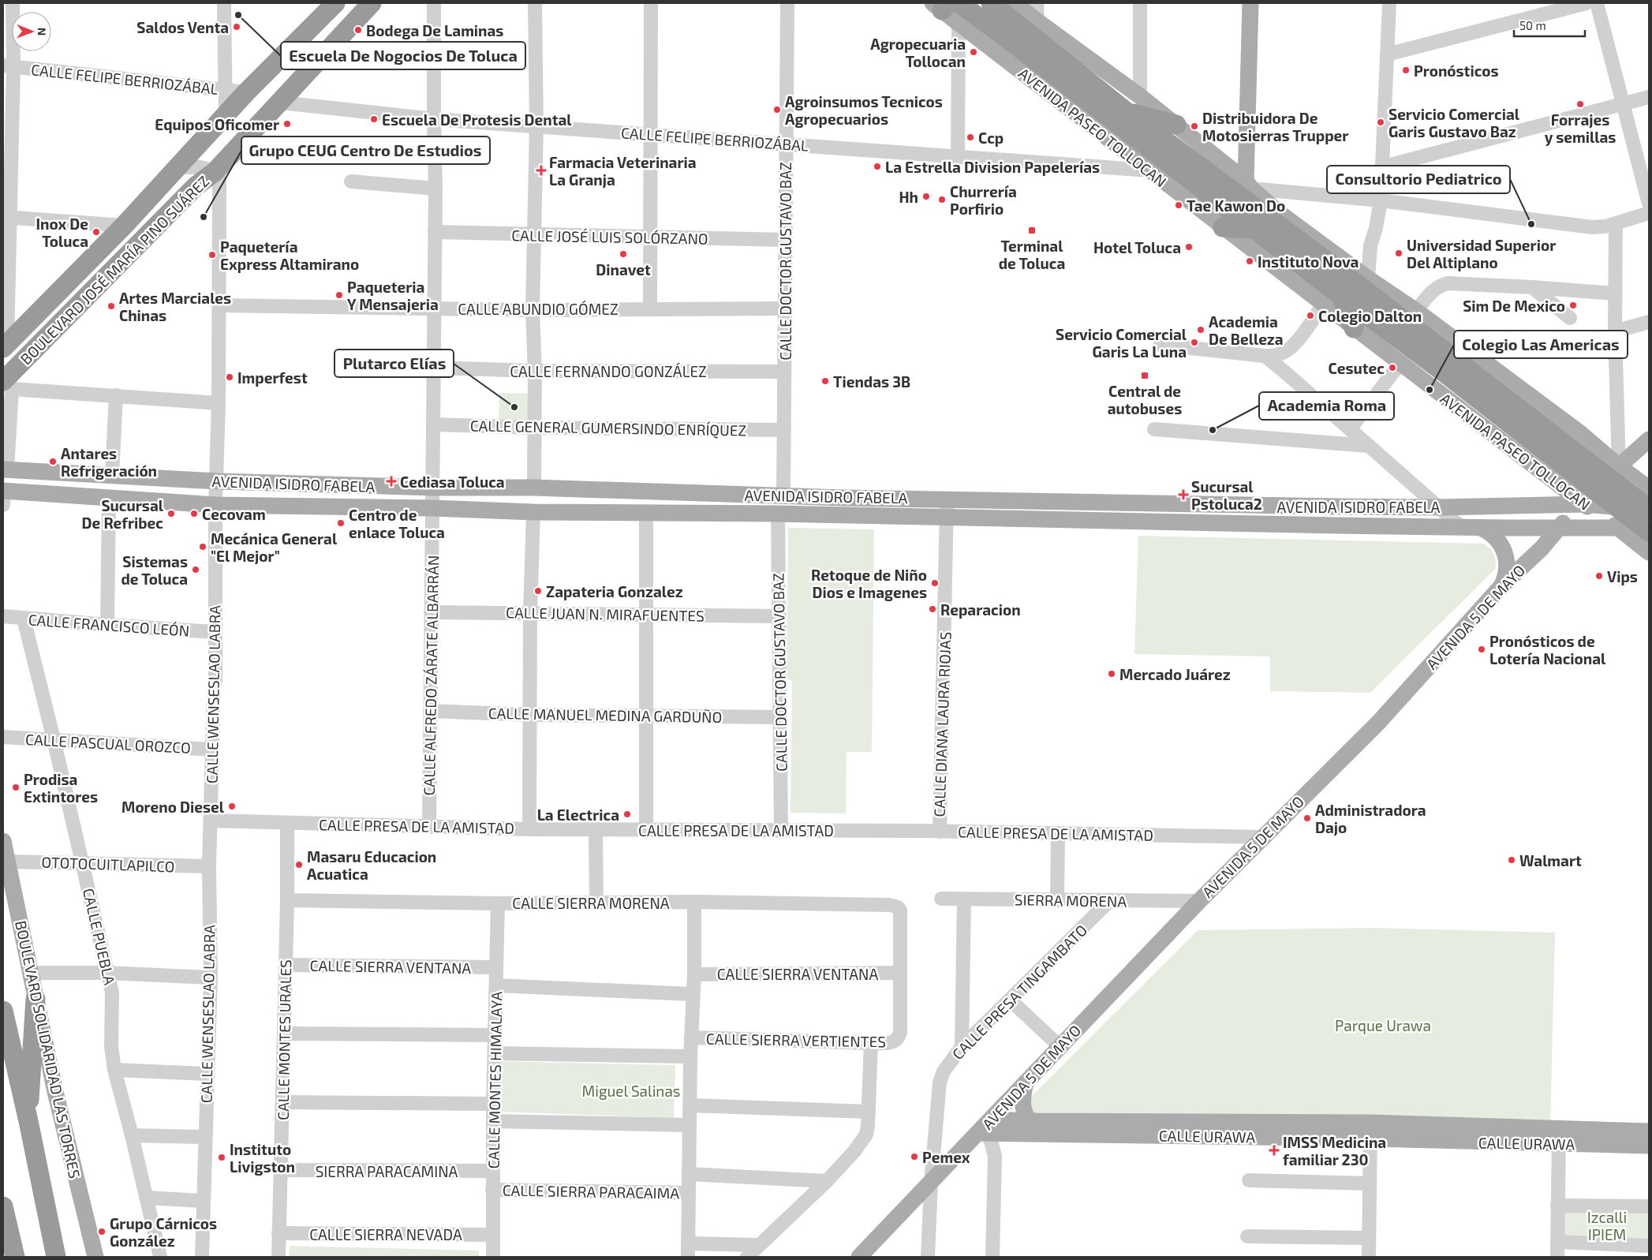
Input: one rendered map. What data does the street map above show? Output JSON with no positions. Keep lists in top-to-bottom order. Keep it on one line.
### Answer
{"streets":{"highway":["AVENIDA PASEO TOLLOCAN","BOULEVARD JOSÉ MARÍA PINO SUÁREZ"],"main road":["AVENIDA ISIDRO FABELA","AVENIDA 5 DE MAYO","BOULEVARD SOLIDARIDAD LAS TORRES","CALLE URAWA"],"street":["CALLE FELIPE BERRIOZÁBAL","CALLE JOSÉ LUIS SOLÓRZANO","CALLE DOCTOR GUSTAVO BAZ","CALLE ABUNDIO GÓMEZ","CALLE FERNANDO GONZÁLEZ","CALLE GENERAL GUMERSINDO ENRÍQUEZ","CALLE JUAN N. MIRAFUENTES","CALLE FRANCISCO LEÓN","CALLE ALFREDO ZÁRATE ALBARRÁN","CALLE WENSESLAO LABRA","CALLE MANUEL MEDINA GARDUÑO","CALLE DIANA LAURA RIOJAS","CALLE PASCUAL OROZCO","CALLE PRESA DE LA AMISTAD","OTOTOCUITLAPILCO","SIERRA MORENA","CALLE SIERRA MORENA","CALLE PUEBLA","CALLE SIERRA VENTANA","CALLE PRESA TINGAMBATO","CALLE MONTES URALES","CALLE SIERRA VERTIENTES","CALLE MONTES HIMALAYA","SIERRA PARACAMINA","CALLE SIERRA PARACAIMA","CALLE SIERRA NEVADA"]},"crossings":[["CALLE FELIPE BERRIOZÁBAL","AVENIDA PASEO TOLLOCAN"],["CALLE FELIPE BERRIOZÁBAL","CALLE DOCTOR GUSTAVO BAZ"],["CALLE FELIPE BERRIOZÁBAL","BOULEVARD JOSÉ MARÍA PINO SUÁREZ"],["CALLE FELIPE BERRIOZÁBAL","CALLE ALFREDO ZÁRATE ALBARRÁN"],["AVENIDA PASEO TOLLOCAN","AVENIDA ISIDRO FABELA"],["AVENIDA PASEO TOLLOCAN","AVENIDA 5 DE MAYO"],["CALLE JOSÉ LUIS SOLÓRZANO","CALLE DOCTOR GUSTAVO BAZ"],["CALLE JOSÉ LUIS SOLÓRZANO","CALLE ALFREDO ZÁRATE ALBARRÁN"],["CALLE DOCTOR GUSTAVO BAZ","CALLE ABUNDIO GÓMEZ"],["CALLE DOCTOR GUSTAVO BAZ","CALLE FERNANDO GONZÁLEZ"],["CALLE DOCTOR GUSTAVO BAZ","CALLE GENERAL GUMERSINDO ENRÍQUEZ"],["CALLE DOCTOR GUSTAVO BAZ","AVENIDA ISIDRO FABELA"],["CALLE DOCTOR GUSTAVO BAZ","CALLE JUAN N. MIRAFUENTES"],["CALLE DOCTOR GUSTAVO BAZ","CALLE MANUEL MEDINA GARDUÑO"],["CALLE DOCTOR GUSTAVO BAZ","CALLE PRESA DE LA AMISTAD"],["BOULEVARD JOSÉ MARÍA PINO SUÁREZ","CALLE WENSESLAO LABRA"],["CALLE ABUNDIO GÓMEZ","CALLE ALFREDO ZÁRATE ALBARRÁN"],["CALLE ABUNDIO GÓMEZ","CALLE WENSESLAO LABRA"],["CALLE FERNANDO GONZÁLEZ","CALLE ALFREDO ZÁRATE ALBARRÁN"],["CALLE GENERAL GUMERSINDO ENRÍQUEZ","CALLE ALFREDO ZÁRATE ALBARRÁN"],["AVENIDA ISIDRO FABELA","AVENIDA 5 DE MAYO"],["AVENIDA ISIDRO FABELA","CALLE ALFREDO ZÁRATE ALBARRÁN"],["AVENIDA ISIDRO FABELA","CALLE WENSESLAO LABRA"],["AVENIDA ISIDRO FABELA","CALLE DIANA LAURA RIOJAS"],["CALLE JUAN N. MIRAFUENTES","CALLE ALFREDO ZÁRATE ALBARRÁN"],["AVENIDA 5 DE MAYO","CALLE PRESA DE LA AMISTAD"],["AVENIDA 5 DE MAYO","SIERRA MORENA"],["AVENIDA 5 DE MAYO","CALLE PRESA TINGAMBATO"],["AVENIDA 5 DE MAYO","CALLE URAWA"],["CALLE FRANCISCO LEÓN","CALLE WENSESLAO LABRA"],["CALLE FRANCISCO LEÓN","CALLE PUEBLA"],["CALLE ALFREDO ZÁRATE ALBARRÁN","CALLE MANUEL MEDINA GARDUÑO"],["CALLE ALFREDO ZÁRATE ALBARRÁN","CALLE PRESA DE LA AMISTAD"],["CALLE WENSESLAO LABRA","CALLE PASCUAL OROZCO"],["CALLE WENSESLAO LABRA","CALLE PRESA DE LA AMISTAD"],["CALLE WENSESLAO LABRA","OTOTOCUITLAPILCO"],["CALLE DIANA LAURA RIOJAS","CALLE PRESA DE LA AMISTAD"],["CALLE PASCUAL OROZCO","CALLE PUEBLA"],["CALLE PRESA DE LA AMISTAD","CALLE MONTES URALES"],["OTOTOCUITLAPILCO","CALLE PUEBLA"],["OTOTOCUITLAPILCO","BOULEVARD SOLIDARIDAD LAS TORRES"],["SIERRA MORENA","CALLE PRESA TINGAMBATO"],["CALLE SIERRA MORENA","CALLE SIERRA VENTANA"],["CALLE SIERRA MORENA","CALLE MONTES URALES"],["CALLE SIERRA MORENA","CALLE SIERRA VERTIENTES"],["CALLE SIERRA MORENA","CALLE MONTES HIMALAYA"],["CALLE SIERRA VENTANA","CALLE MONTES URALES"],["CALLE SIERRA VENTANA","CALLE SIERRA VERTIENTES"],["CALLE SIERRA VENTANA","CALLE MONTES HIMALAYA"],["CALLE MONTES URALES","SIERRA PARACAMINA"],["CALLE MONTES URALES","CALLE SIERRA NEVADA"],["CALLE SIERRA VERTIENTES","CALLE MONTES HIMALAYA"],["CALLE MONTES HIMALAYA","SIERRA PARACAMINA"],["CALLE MONTES HIMALAYA","CALLE SIERRA PARACAIMA"],["CALLE MONTES HIMALAYA","CALLE SIERRA NEVADA"]],"parks":["Parque Urawa","Miguel Salinas","Izcalli IPIEM"],"places":{"other":["Escuela De Nogocios De Toluca","Saldos Venta","Bodega De Laminas","Agropecuaria Tollocan","Pronósticos","Forrajes y semillas","Agroinsumos Tecnicos Agropecuarios","Escuela De Protesis Dental","Servicio Comercial Garis Gustavo Baz","Equipos Oficomer","Distribuidora De Motosierras Trupper","Ccp","La Estrella Division Papelerías","Hh","Churrería Porfirio","Tae Kawon Do","Grupo CEUG Centro De Estudios","Consultorio Pediatrico","Inox De Toluca","Hotel Toluca","Universidad Superior Del Altiplano","Dinavet","Paquetería Express Altamirano","Instituto Nova","Paqueteria Y Mensajeria","Sim De Mexico","Artes Marciales Chinas","Colegio Dalton","Academia De Belleza","Servicio Comercial Garis La Luna","Cesutec","Imperfest","Tiendas 3B","Colegio Las Americas","Plutarco Elías","Academia Roma","Antares Refrigeración","Sucursal De Refribec","Cecovam","Centro de enlace Toluca","Mecánica General \"El Mejor\"","Sistemas de Toluca","Vips","Retoque de Niño Dios e Imagenes","Zapateria Gonzalez","Reparacion","Pronósticos de Lotería Nacional","Mercado Juárez","Prodisa Extintores","Moreno Diesel","La Electrica","Administradora Dajo","Walmart","Masaru Educacion Acuatica","Pemex","Instituto Livigston","Grupo Cárnicos González"],"health":["Farmacia Veterinaria La Granja","Cediasa Toluca","Sucursal Pstoluca2","IMSS Medicina familiar 230"],"transit":["Terminal de Toluca","Central de autobuses"]},"scale_bar":"50 m","north":"right"}
